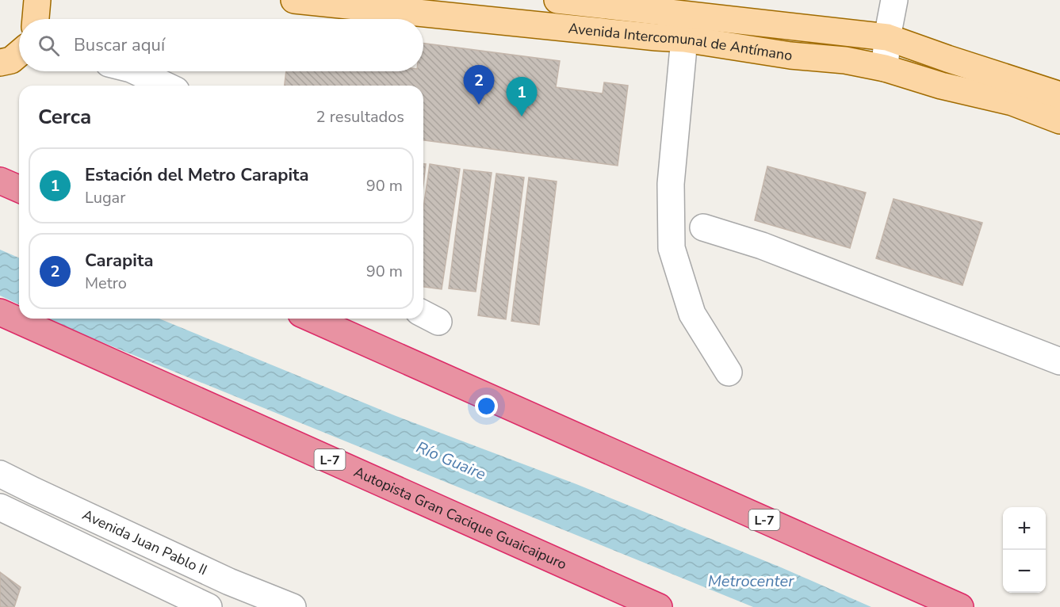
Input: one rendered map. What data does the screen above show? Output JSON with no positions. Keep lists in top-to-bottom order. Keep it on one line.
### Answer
{"streets":{"highway":["L-7","Autopista Gran Cacique Guaicaipuro"],"main road":["Avenida Intercomunal de Antímano"],"street":["Avenida Juan Pablo II"]},"water":["Río Guaire","Metrocenter"],"page":{"search":"Buscar aquí","pins":["2","1"],"heading":["Cerca","2 resultados"],"list":[{"mark":"1","name":"Estación del Metro Carapita","note":"Lugar","value":"90 m"},{"mark":"2","name":"Carapita","note":"Metro","value":"90 m"}],"map_buttons":["+","−"]}}
